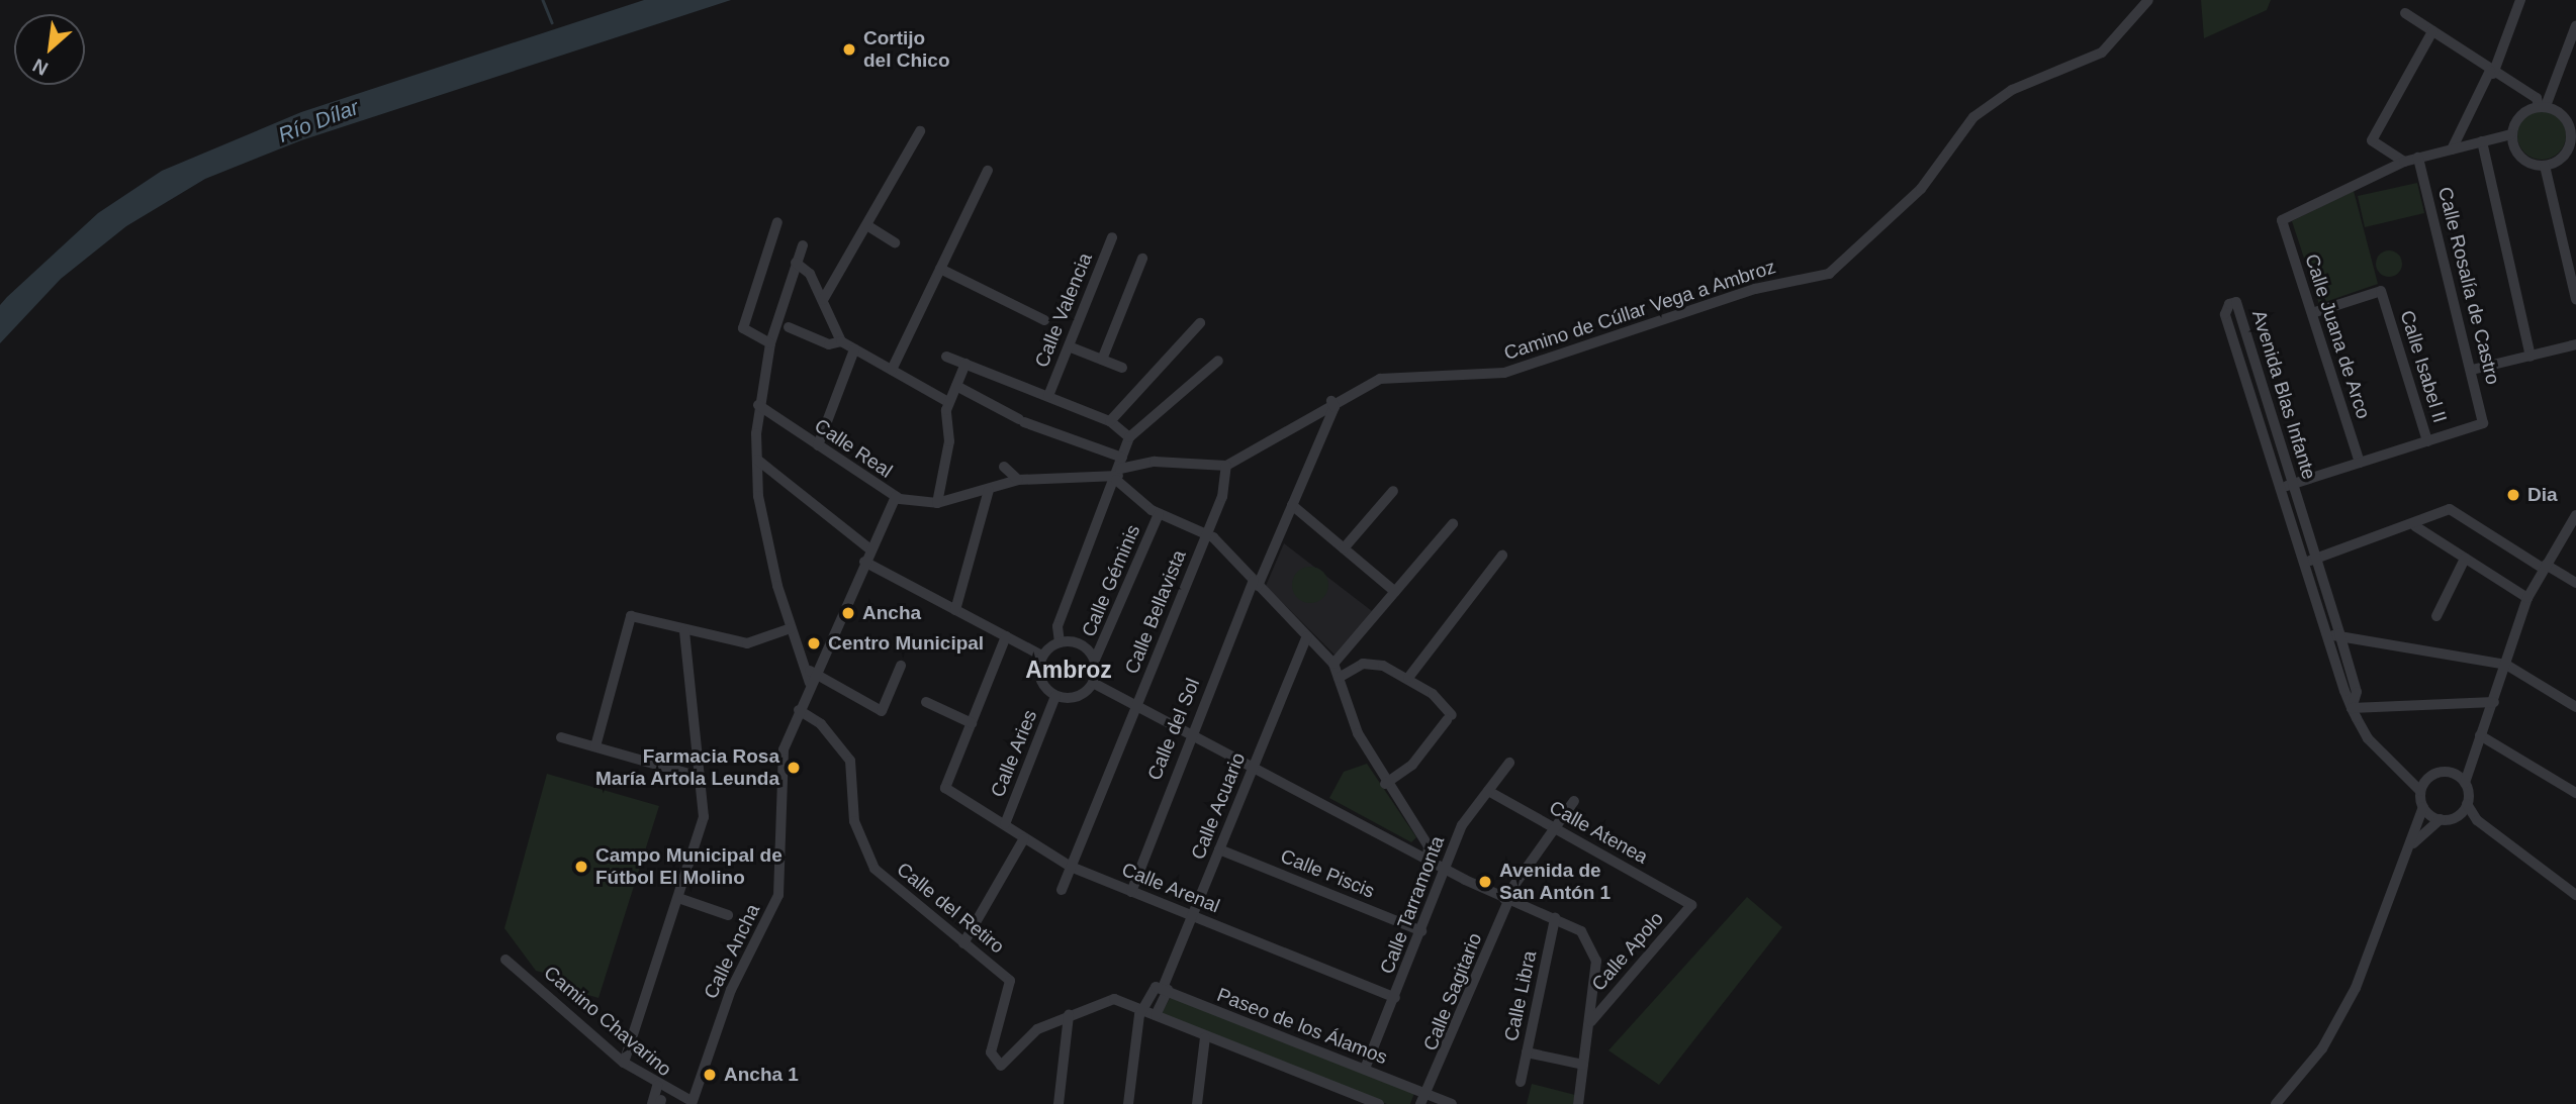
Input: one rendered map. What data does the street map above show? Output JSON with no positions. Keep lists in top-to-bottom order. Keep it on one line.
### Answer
{"streets":{"street":["Calle Rosalía de Castro","Calle Valencia","Camino de Cúllar Vega a Ambroz","Calle Juana de Arco","Calle Isabel II","Avenida Blas Infante","Calle Real","Calle Géminis","Calle Bellavista","Calle del Sol","Calle Aries","Calle Acuario","Calle Atenea","Calle Piscis","Calle Arenal","Calle Tarramonta","Calle del Retiro","Calle Ancha","Calle Apolo","Calle Sagitario","Calle Libra","Camino Chavarino","Paseo de los Álamos"]},"crossings":[["Calle Rosalía de Castro","Calle Isabel II"],["Camino de Cúllar Vega a Ambroz","Calle Real"],["Camino de Cúllar Vega a Ambroz","Calle Bellavista"],["Camino de Cúllar Vega a Ambroz","Calle del Sol"],["Calle Juana de Arco","Calle Isabel II"],["Calle Real","Calle Bellavista"],["Calle Real","Calle Ancha"],["Calle Géminis","Calle Aries"],["Calle Bellavista","Calle Arenal"],["Calle del Sol","Calle Arenal"],["Calle Aries","Calle Arenal"],["Calle Acuario","Calle Piscis"],["Calle Acuario","Calle Arenal"],["Calle Acuario","Paseo de los Álamos"],["Calle Atenea","Calle Tarramonta"],["Calle Atenea","Calle Apolo"],["Calle Atenea","Calle Sagitario"],["Calle Piscis","Calle Tarramonta"],["Calle Arenal","Calle Tarramonta"],["Calle Tarramonta","Paseo de los Álamos"],["Calle del Retiro","Calle Ancha"],["Calle Ancha","Camino Chavarino"],["Calle Sagitario","Paseo de los Álamos"]],"districts":["Ambroz"],"water":["Río Dílar"],"places":["Cortijo del Chico","Dia","Ancha","Centro Municipal","Farmacia Rosa María Artola Leunda","Campo Municipal de Fútbol El Molino","Avenida de San Antón 1","Ancha 1"],"north":"bottom left"}
